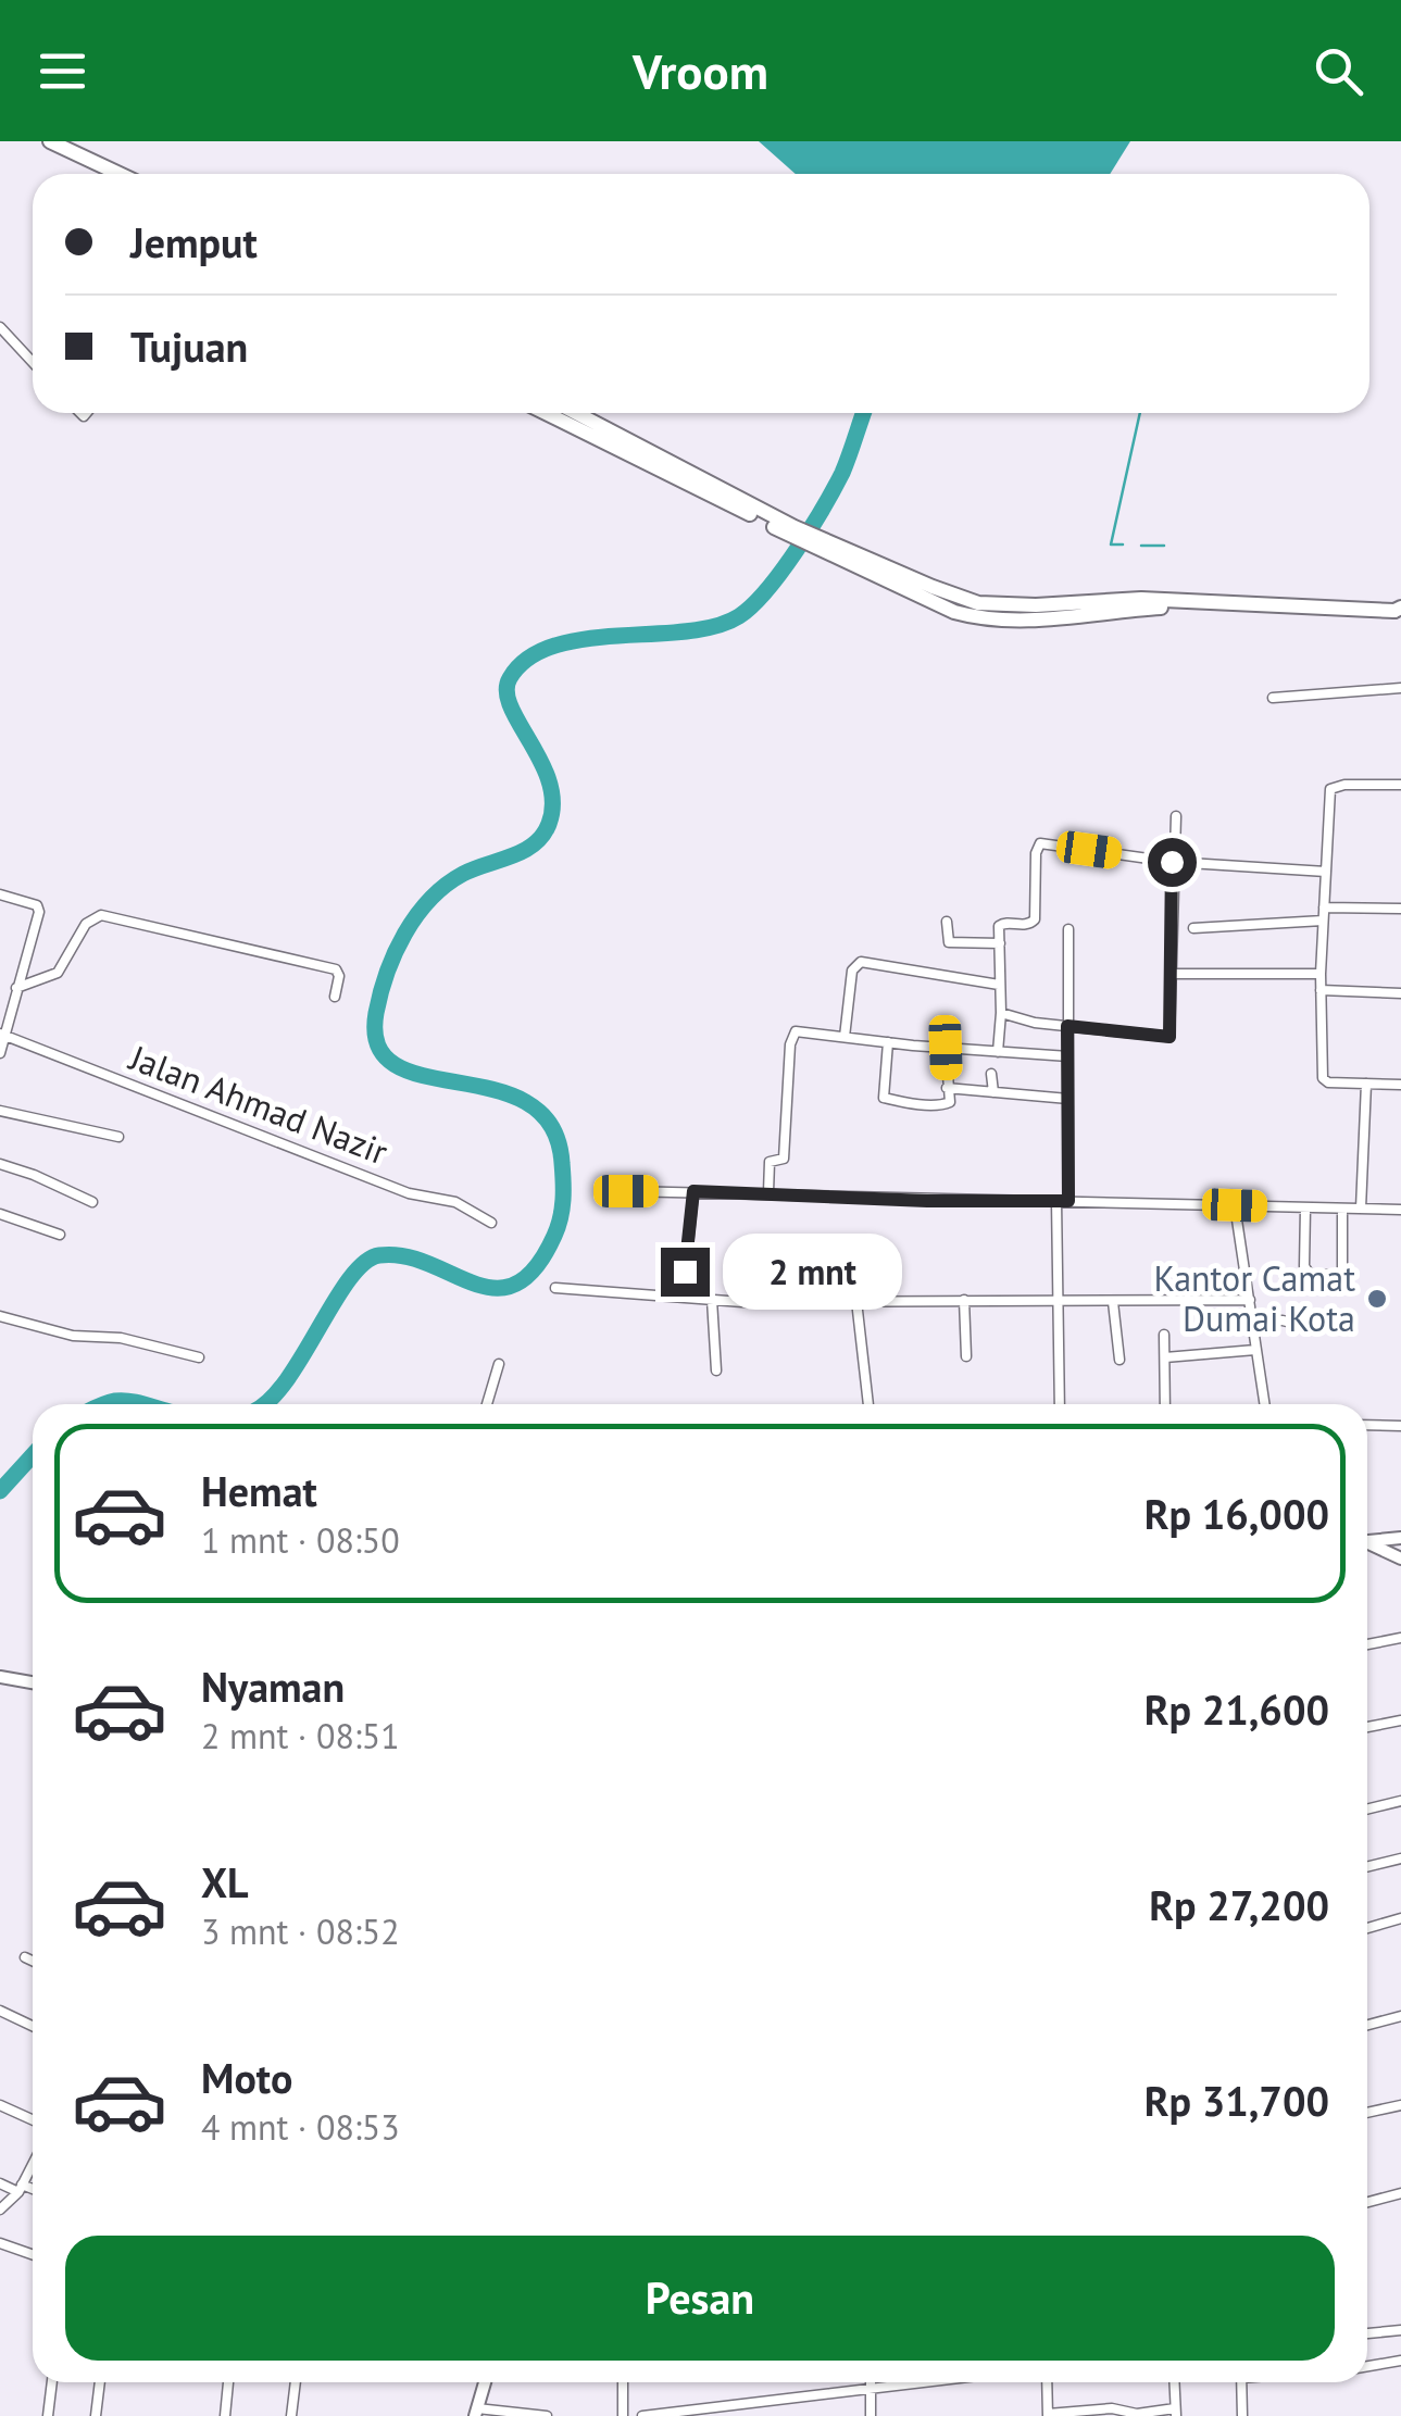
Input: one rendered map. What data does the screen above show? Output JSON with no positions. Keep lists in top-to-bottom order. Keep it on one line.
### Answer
{"streets":{"street":["Jalan Ahmad Nazir"]},"places":["Kantor Camat Dumai Kota"],"page":{"header":"Vroom","banner":["Jemput","Tujuan"],"bubble":"2 mnt","list":[{"name":"Hemat","note":"1 mnt · 08:50","value":"Rp 16,000"},{"name":"Nyaman","note":"2 mnt · 08:51","value":"Rp 21,600"},{"name":"XL","note":"3 mnt · 08:52","value":"Rp 27,200"},{"name":"Moto","note":"4 mnt · 08:53","value":"Rp 31,700"}],"buttons":"Pesan"}}
